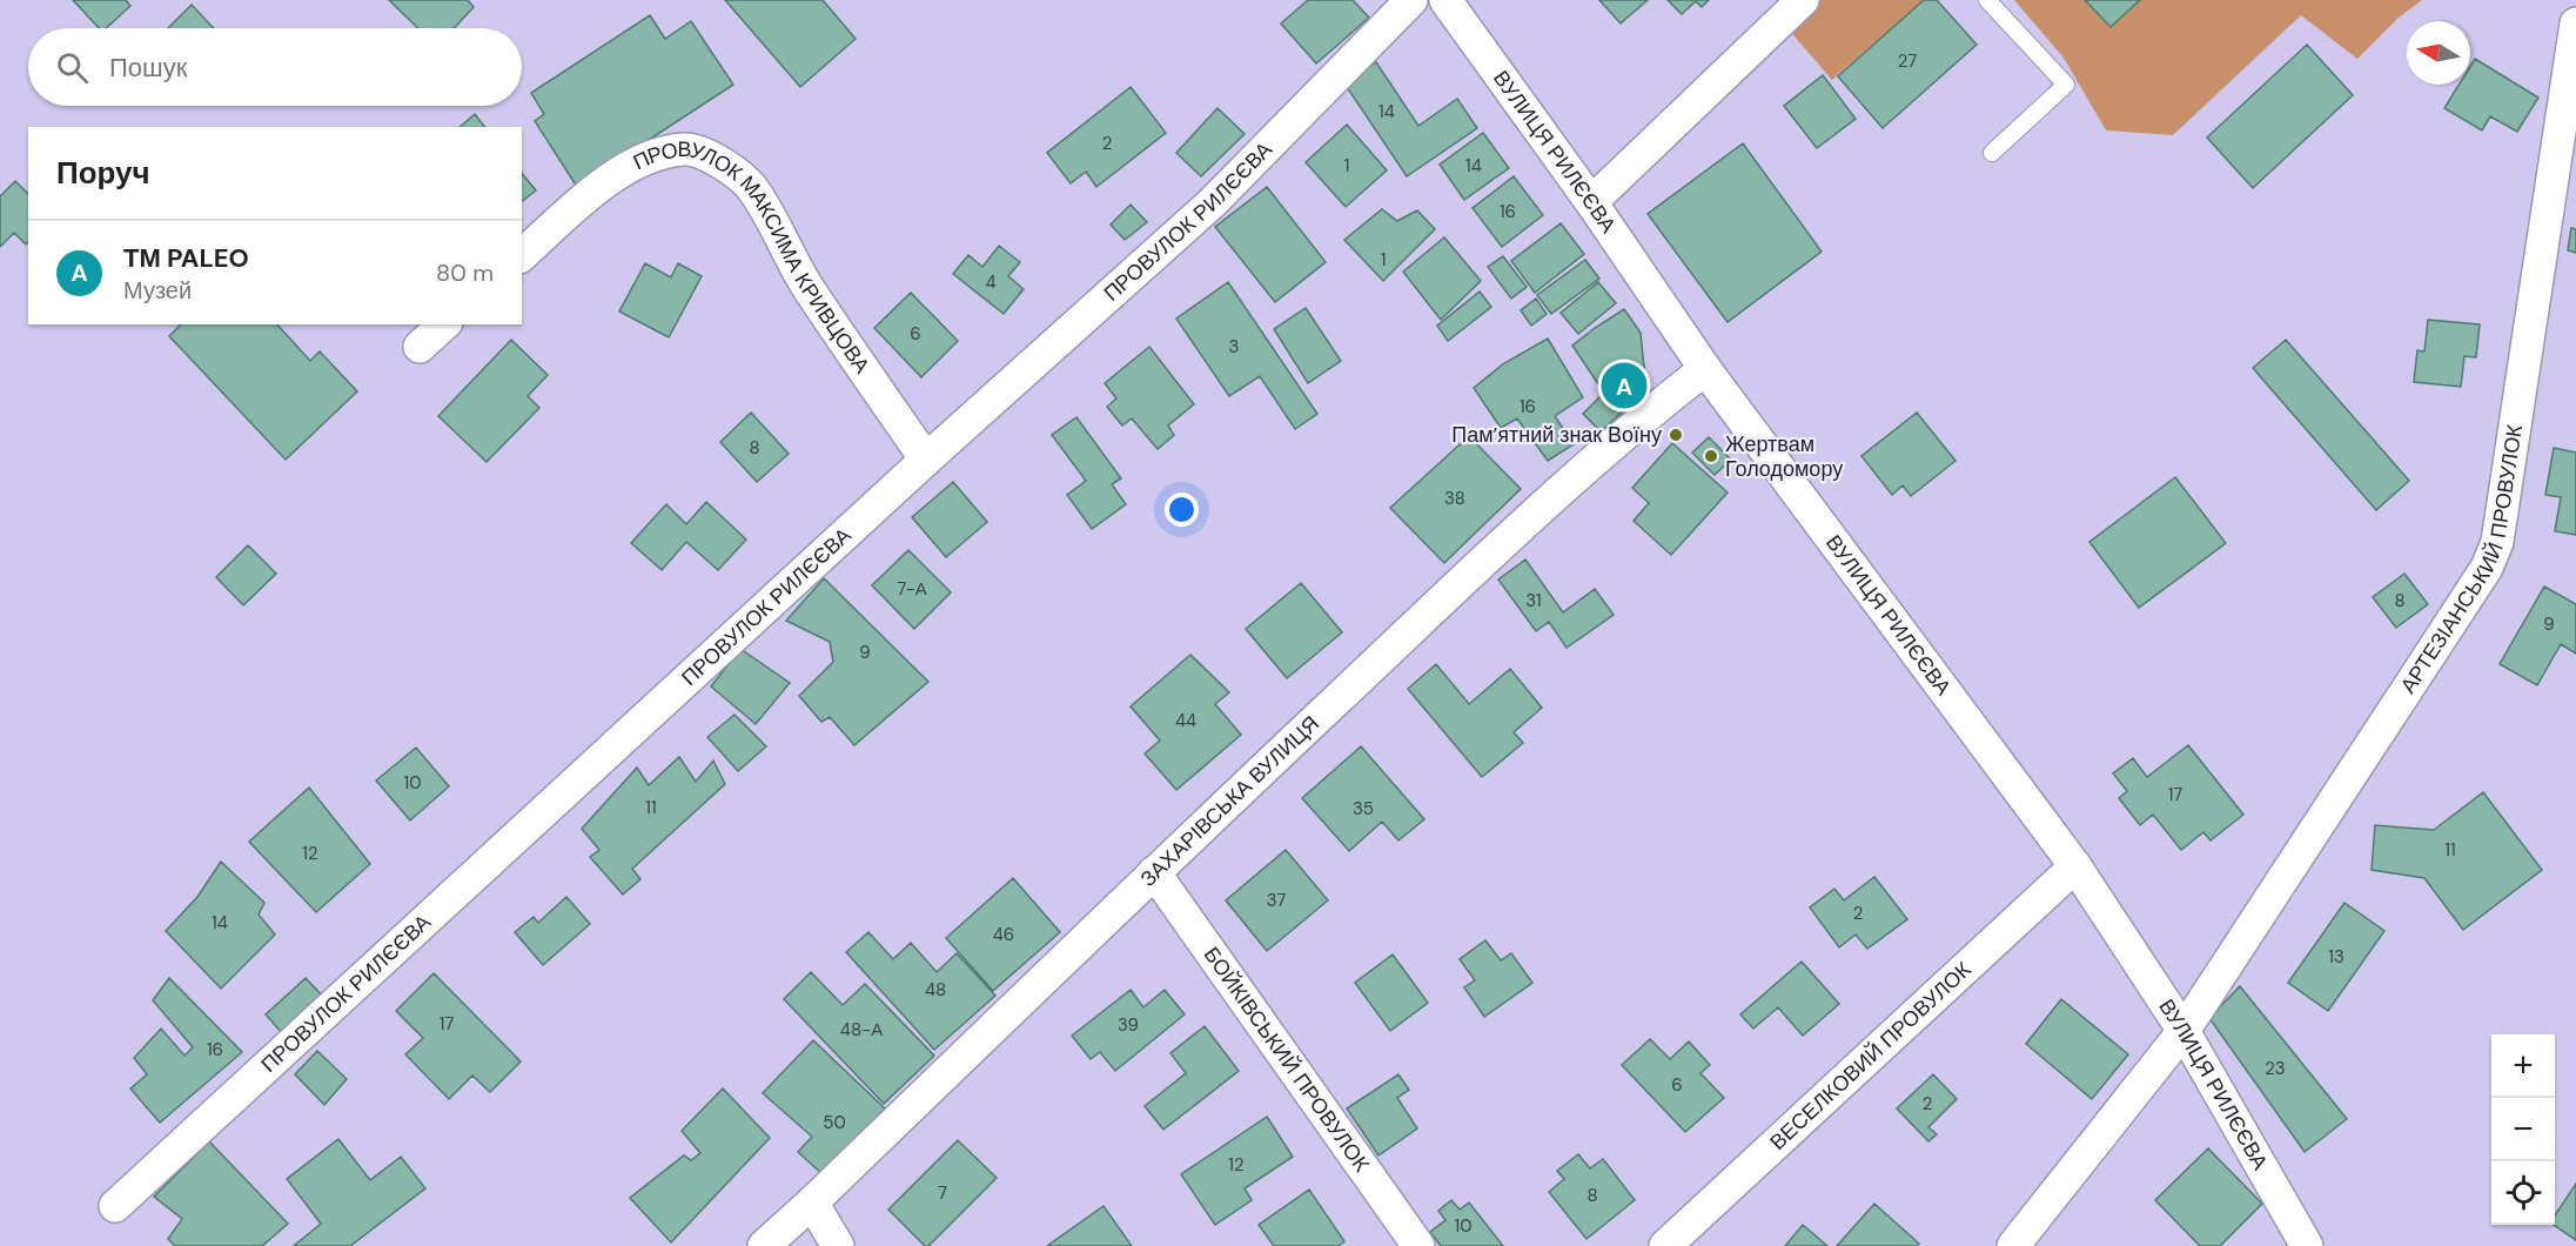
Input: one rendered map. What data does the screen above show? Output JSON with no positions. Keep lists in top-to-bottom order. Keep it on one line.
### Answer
{"streets":{"street":["ВУЛИЦЯ РИЛЄЄВА","ПРОВУЛОК РИЛЄЄВА","ПРОВУЛОК МАКСИМА КРИВЦОВА","АРТЕЗІАНСЬКИЙ ПРОВУЛОК","ЗАХАРІВСЬКА ВУЛИЦЯ","ВЕСЕЛКОВИЙ ПРОВУЛОК","БОЙКІВСЬКИЙ ПРОВУЛОК"]},"crossings":[["ВУЛИЦЯ РИЛЄЄВА","АРТЕЗІАНСЬКИЙ ПРОВУЛОК"],["ВУЛИЦЯ РИЛЄЄВА","ЗАХАРІВСЬКА ВУЛИЦЯ"],["ВУЛИЦЯ РИЛЄЄВА","ВЕСЕЛКОВИЙ ПРОВУЛОК"],["ПРОВУЛОК РИЛЄЄВА","ПРОВУЛОК МАКСИМА КРИВЦОВА"],["ЗАХАРІВСЬКА ВУЛИЦЯ","БОЙКІВСЬКИЙ ПРОВУЛОК"]],"places":["Пам’ятний знак Воїну","Жертвам Голодомору"],"house_numbers":["27","14","2","1","14","16","1","4","6","3","16","8","38","7-А","31","8","9","9","44","10","17","11","35","11","12","37","2","14","46","13","48","17","39","48-А","16","23","6","2","50","12","7","8","10"],"north":"left","page":{"search":"Пошук","heading":"Поруч","list":[{"mark":"A","name":"ТМ PALEO","note":"Музей","value":"80 m"}],"pins":"A","map_buttons":["+","−"]}}
